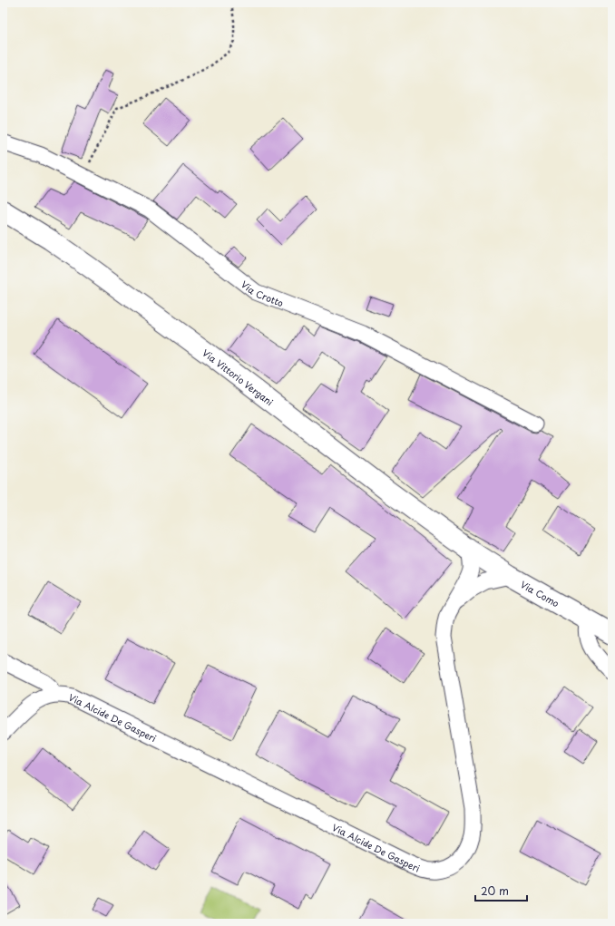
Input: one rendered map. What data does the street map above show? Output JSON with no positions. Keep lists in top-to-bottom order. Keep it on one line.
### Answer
{"streets":{"street":["Via Crotto","Via Vittorio Vergani","Via Como","Via Alcide De Gasperi"]},"crossings":[["Via Vittorio Vergani","Via Como"],["Via Vittorio Vergani","Via Alcide De Gasperi"],["Via Como","Via Alcide De Gasperi"]],"scale_bar":"20 m"}
